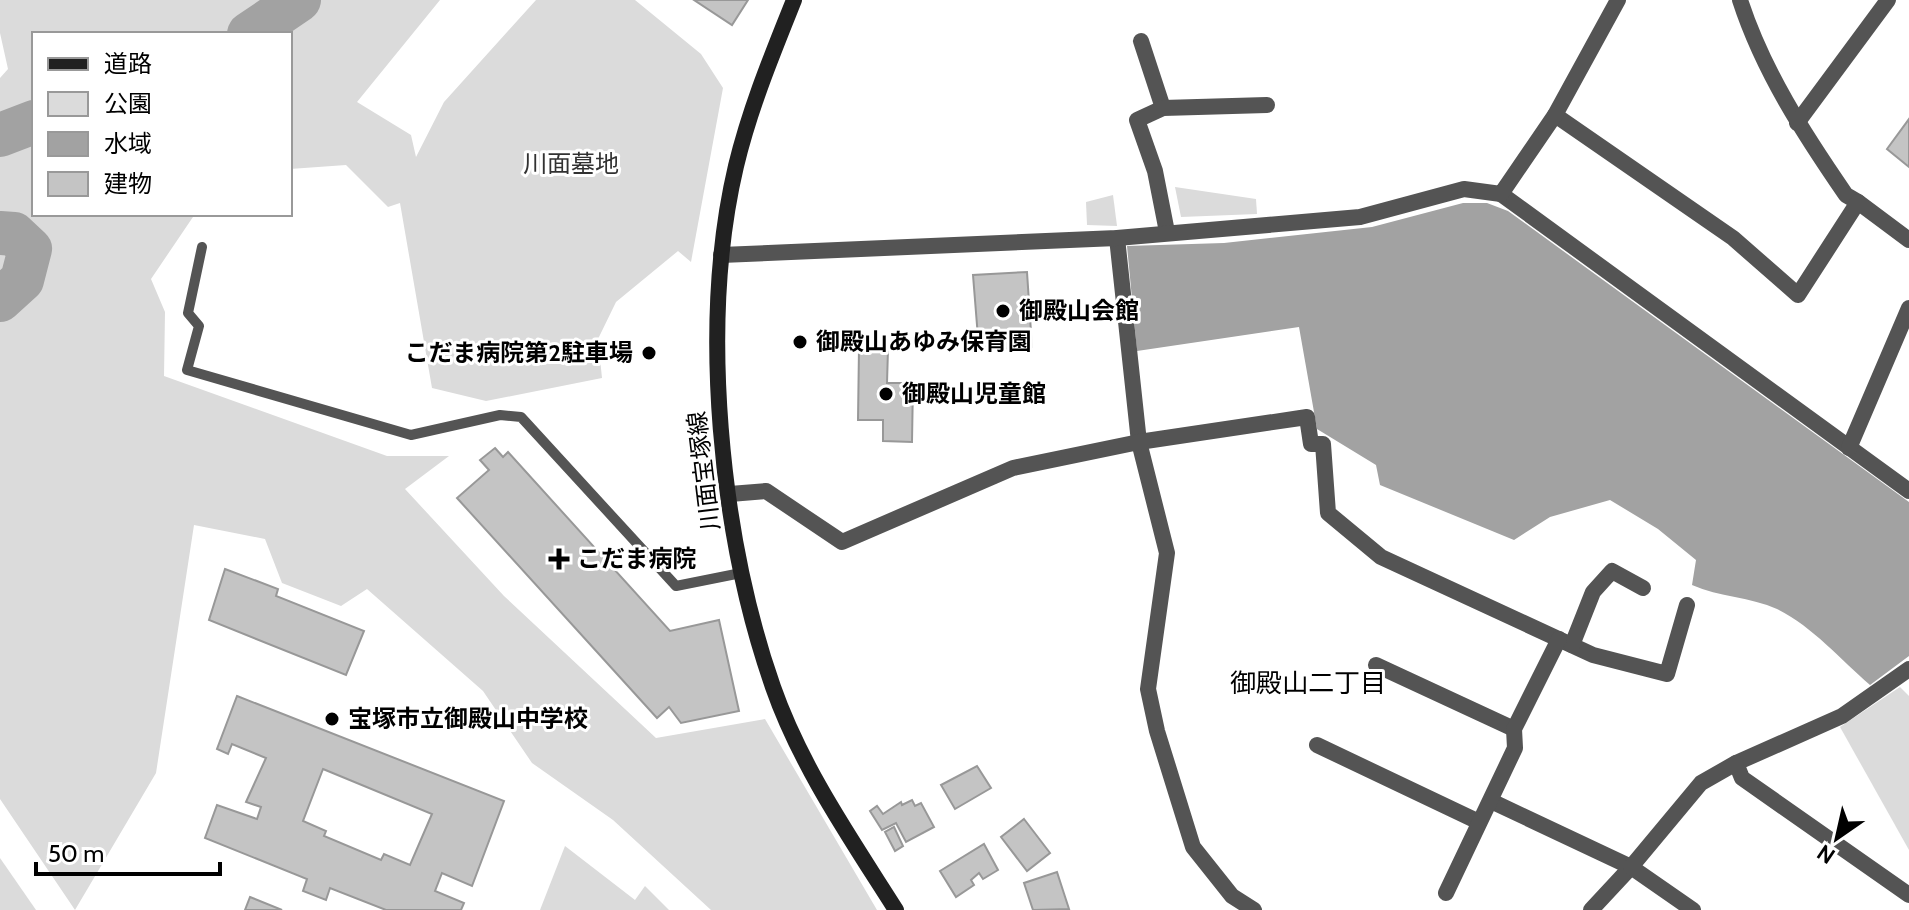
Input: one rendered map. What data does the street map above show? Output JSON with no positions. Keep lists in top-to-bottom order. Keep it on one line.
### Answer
{"streets":{"street":["川面宝塚線"]},"districts":["御殿山二丁目"],"parks":["川面墓地"],"places":{"other":["御殿山会館","御殿山あゆみ保育園","こだま病院第2駐車場","御殿山児童館","宝塚市立御殿山中学校"],"health":["こだま病院"]},"legend":["道路","公園","水域","建物"],"scale_bar":"50 m","north":"bottom left"}
